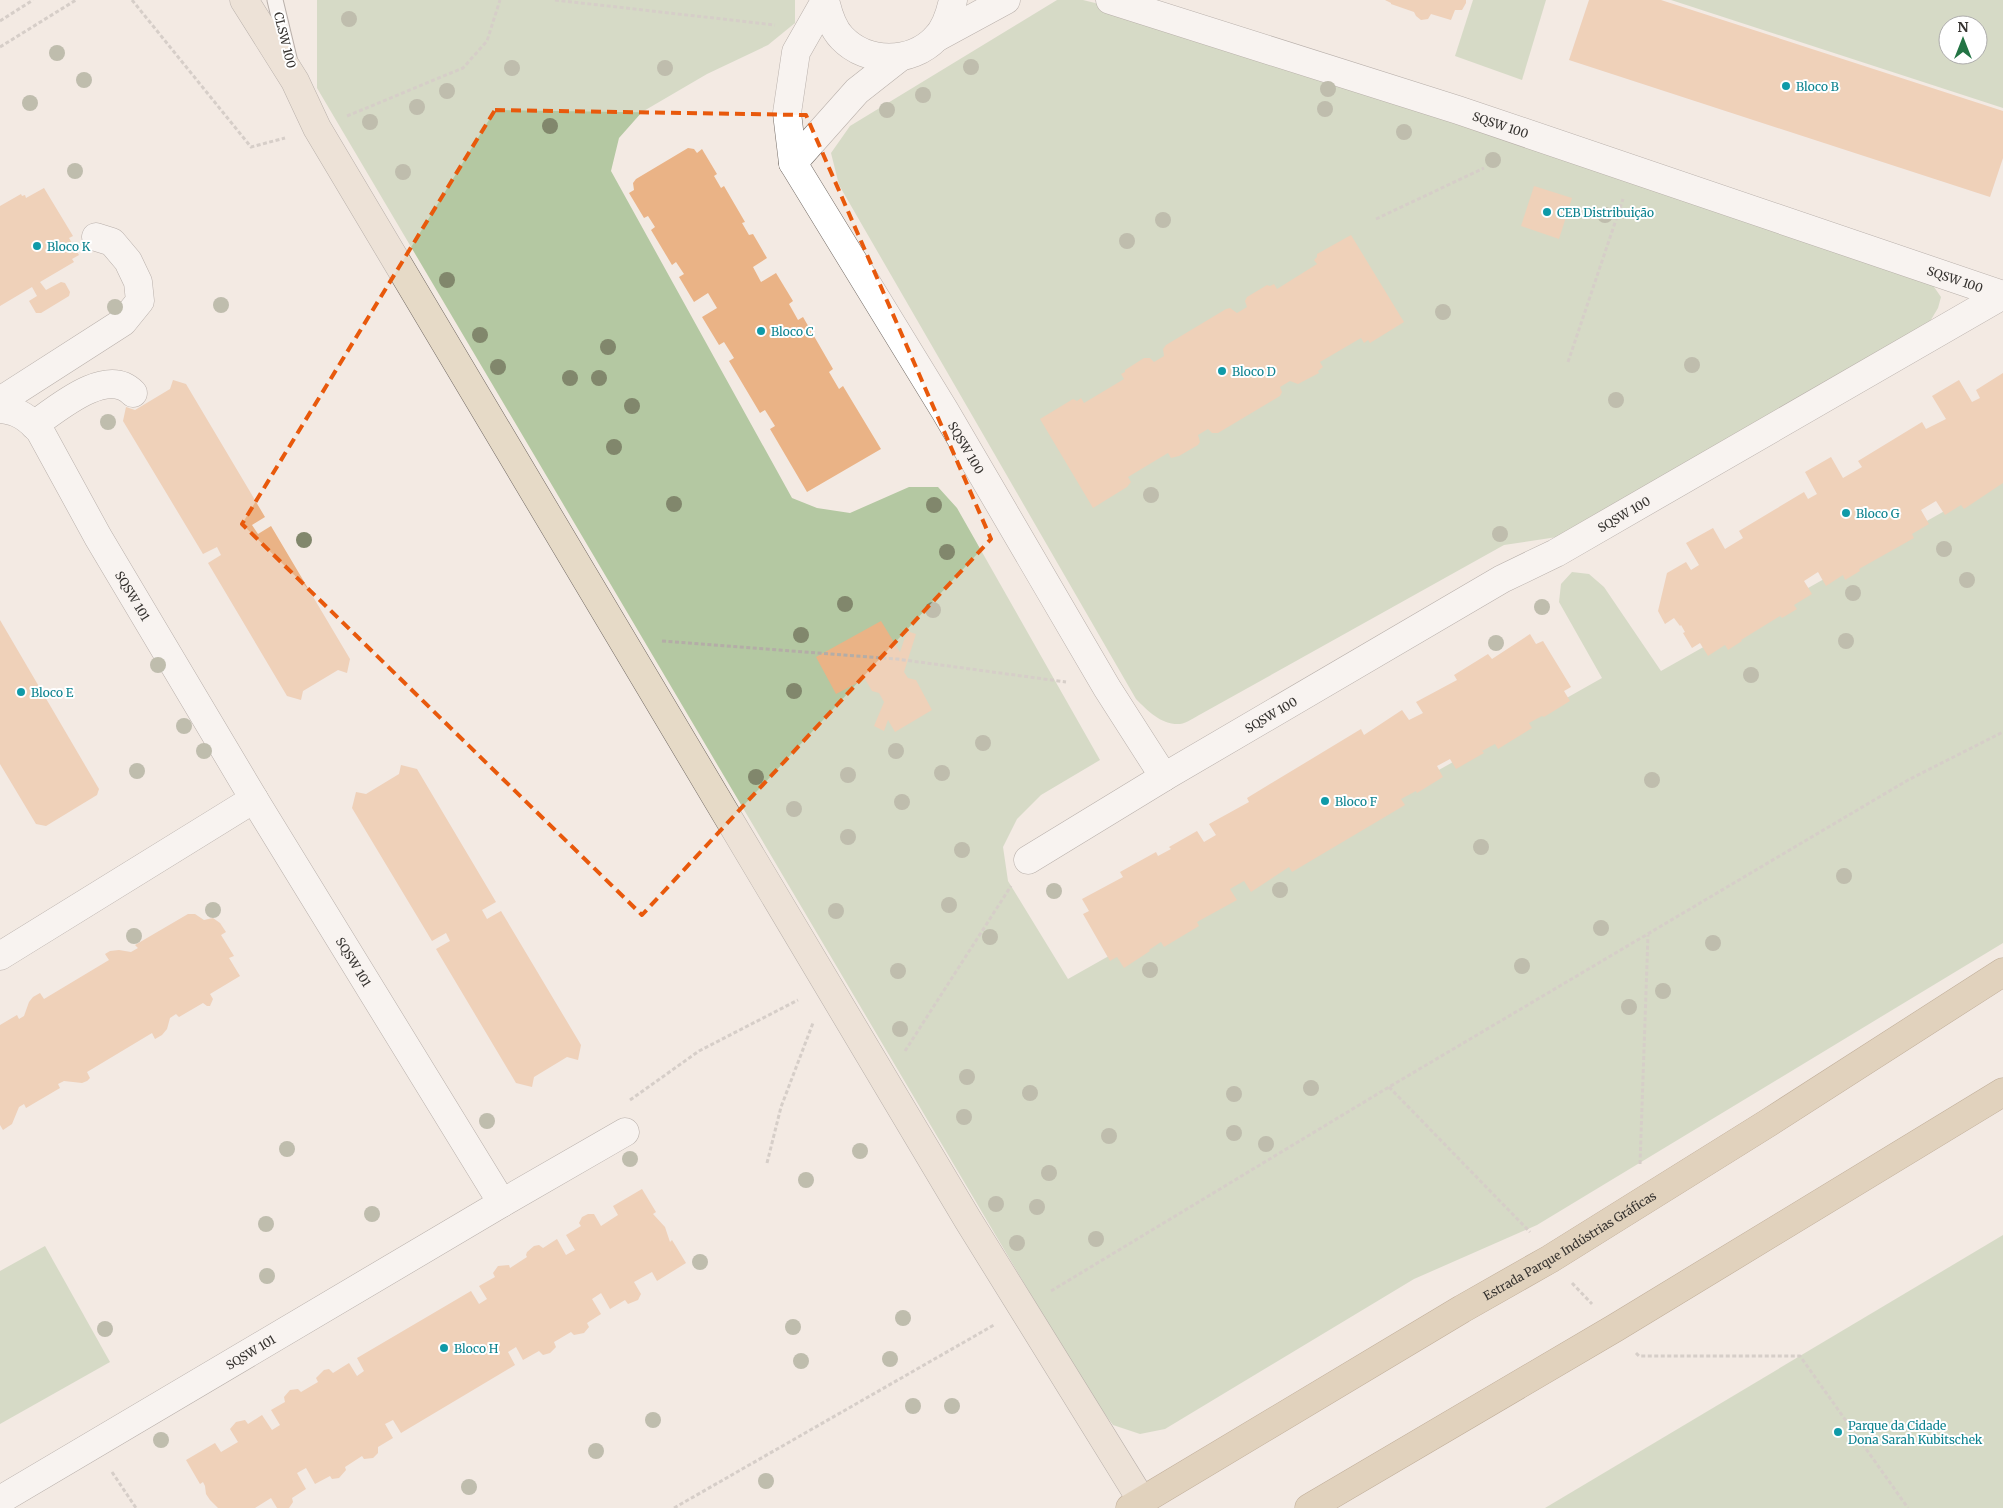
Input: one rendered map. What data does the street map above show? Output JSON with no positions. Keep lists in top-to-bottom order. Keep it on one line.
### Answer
{"streets":{"main road":["Estrada Parque Indústrias Gráficas"],"street":["SQSW 100","SQSW 101"],"lane":["CLSW 100"]},"places":["Bloco B","CEB Distribuição","Bloco K","Bloco C","Bloco D","Bloco G","Bloco E","Bloco F","Bloco H","Parque da Cidade Dona Sarah Kubitschek"],"north":"top"}
